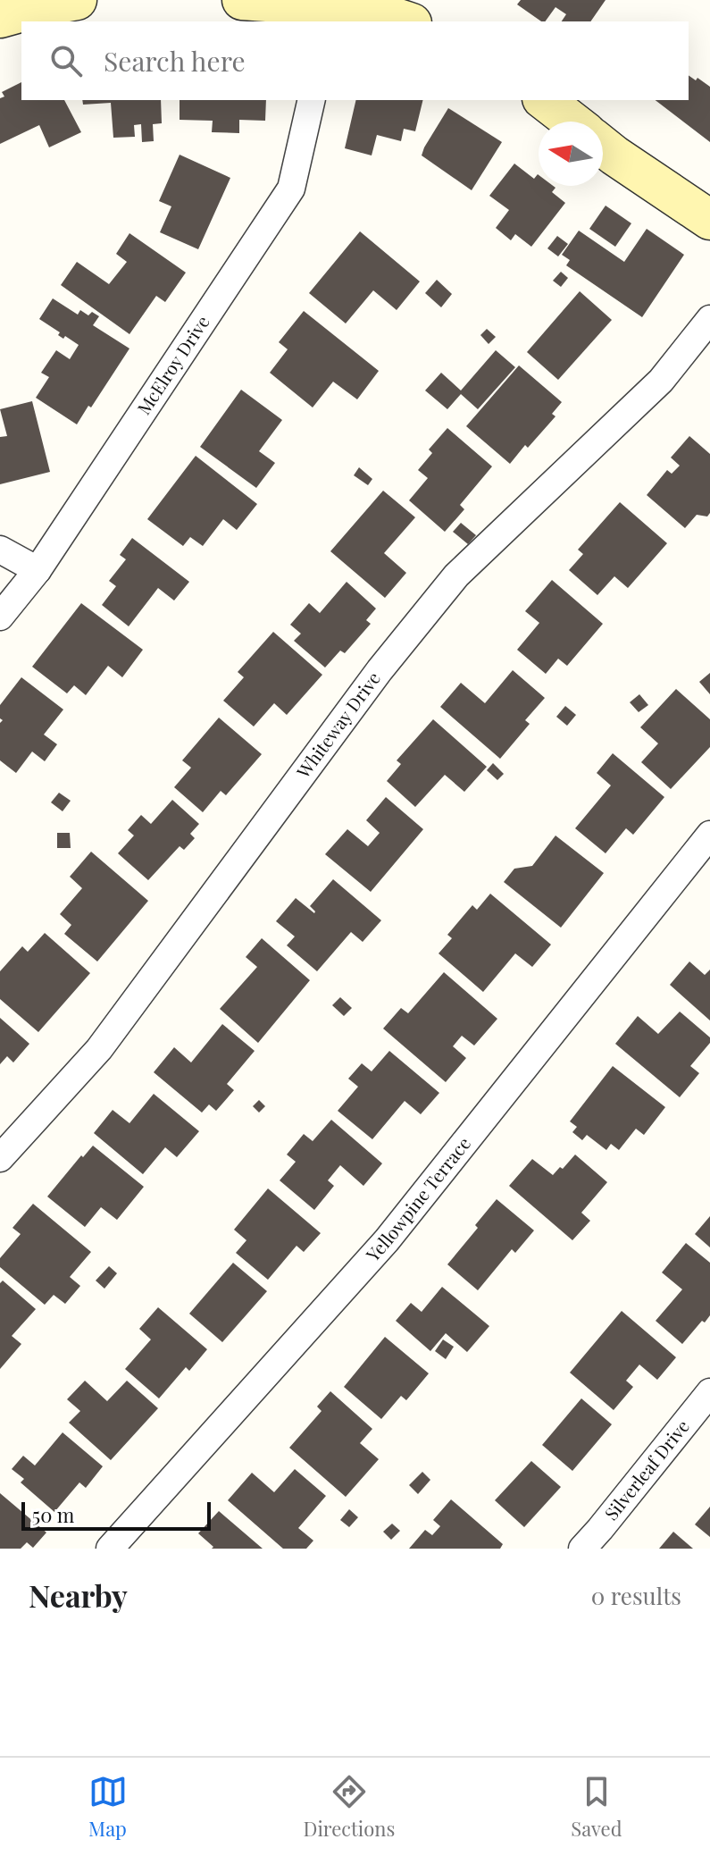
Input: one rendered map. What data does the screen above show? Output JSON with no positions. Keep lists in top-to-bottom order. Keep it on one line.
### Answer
{"streets":{"street":["McElroy Drive","Whiteway Drive","Yellowpine Terrace","Silverleaf Drive"]},"scale_bar":"50 m","north":"left","page":{"search":"Search here","scale":"50 m","heading":["Nearby","0 results"],"nav":["Map","Directions","Saved"]}}
